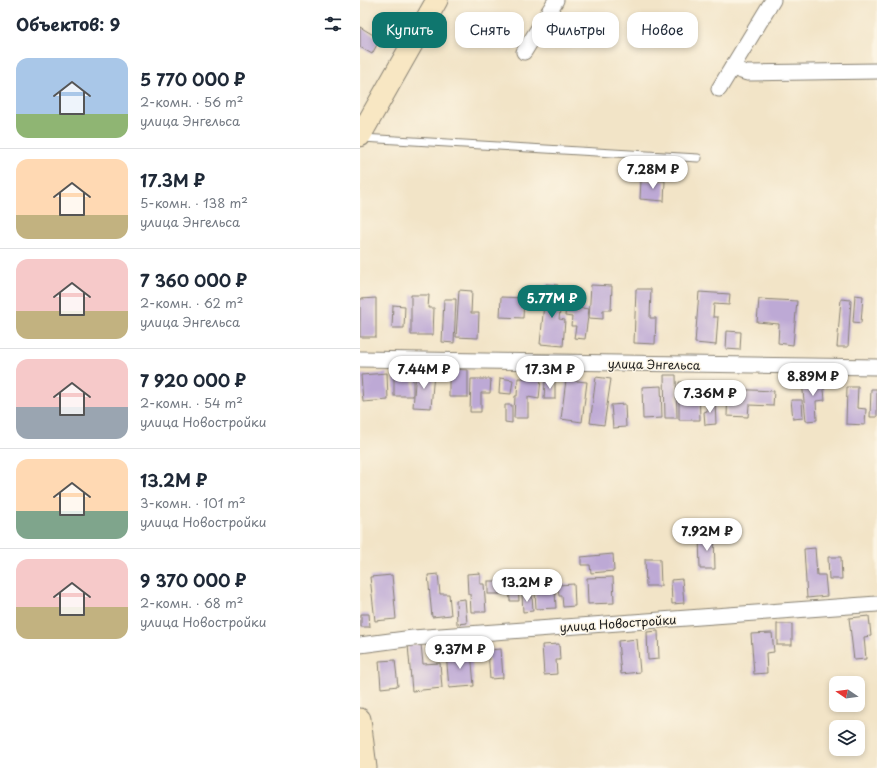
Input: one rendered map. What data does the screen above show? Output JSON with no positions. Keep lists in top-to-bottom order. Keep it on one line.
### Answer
{"streets":{"street":["улица Энгельса","улица Новостройки"]},"north":"left","page":{"heading":"Объектов: 9","chip":["Купить","Снять","Фильтры","Новое"],"list":[{"name":"5 770 000 ₽","note":"2-комн. · 56 m² · улица Энгельса"},{"name":"17.3M ₽","note":"5-комн. · 138 m² · улица Энгельса"},{"name":"7 360 000 ₽","note":"2-комн. · 62 m² · улица Энгельса"},{"name":"7 920 000 ₽","note":"2-комн. · 54 m² · улица Новостройки"},{"name":"13.2M ₽","note":"3-комн. · 101 m² · улица Новостройки"},{"name":"9 370 000 ₽","note":"2-комн. · 68 m² · улица Новостройки"}],"price":["7.28M ₽","5.77M ₽","7.44M ₽","17.3M ₽","8.89M ₽","7.36M ₽","7.92M ₽","13.2M ₽","9.37M ₽"]}}
